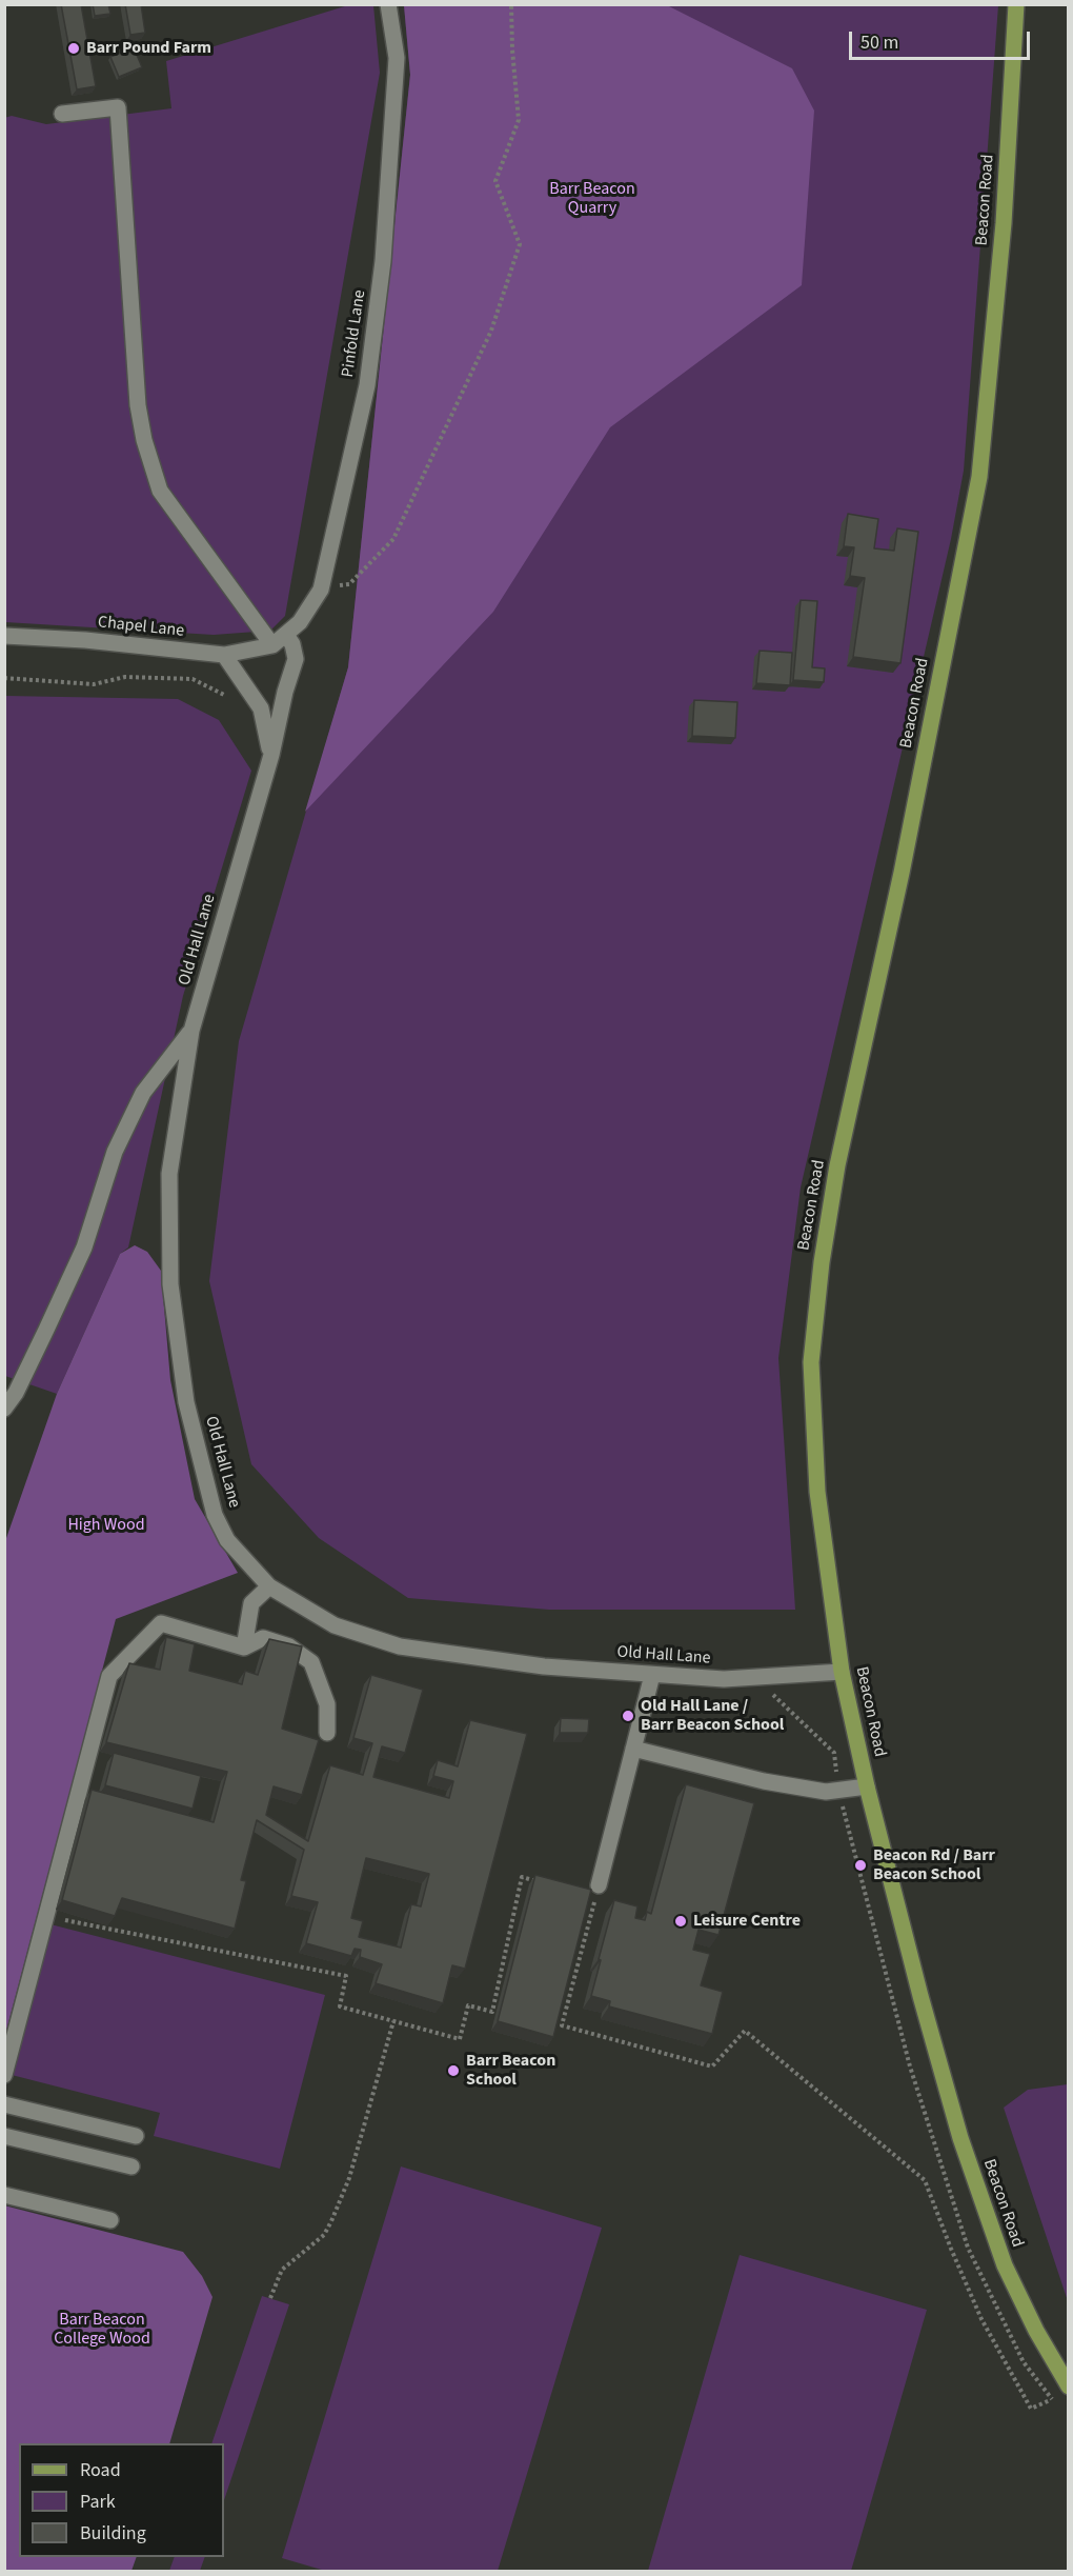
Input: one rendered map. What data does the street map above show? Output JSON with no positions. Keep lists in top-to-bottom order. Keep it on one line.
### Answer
{"streets":{"main road":["Beacon Road"],"street":["Pinfold Lane","Chapel Lane","Old Hall Lane"]},"crossings":[["Beacon Road","Old Hall Lane"],["Pinfold Lane","Chapel Lane"],["Pinfold Lane","Old Hall Lane"],["Chapel Lane","Old Hall Lane"]],"parks":["Barr Beacon Quarry","High Wood","Barr Beacon College Wood"],"places":["Barr Pound Farm","Old Hall Lane / Barr Beacon School","Beacon Rd / Barr Beacon School","Leisure Centre","Barr Beacon School"],"legend":["Road","Park","Building"],"scale_bar":"50 m"}
